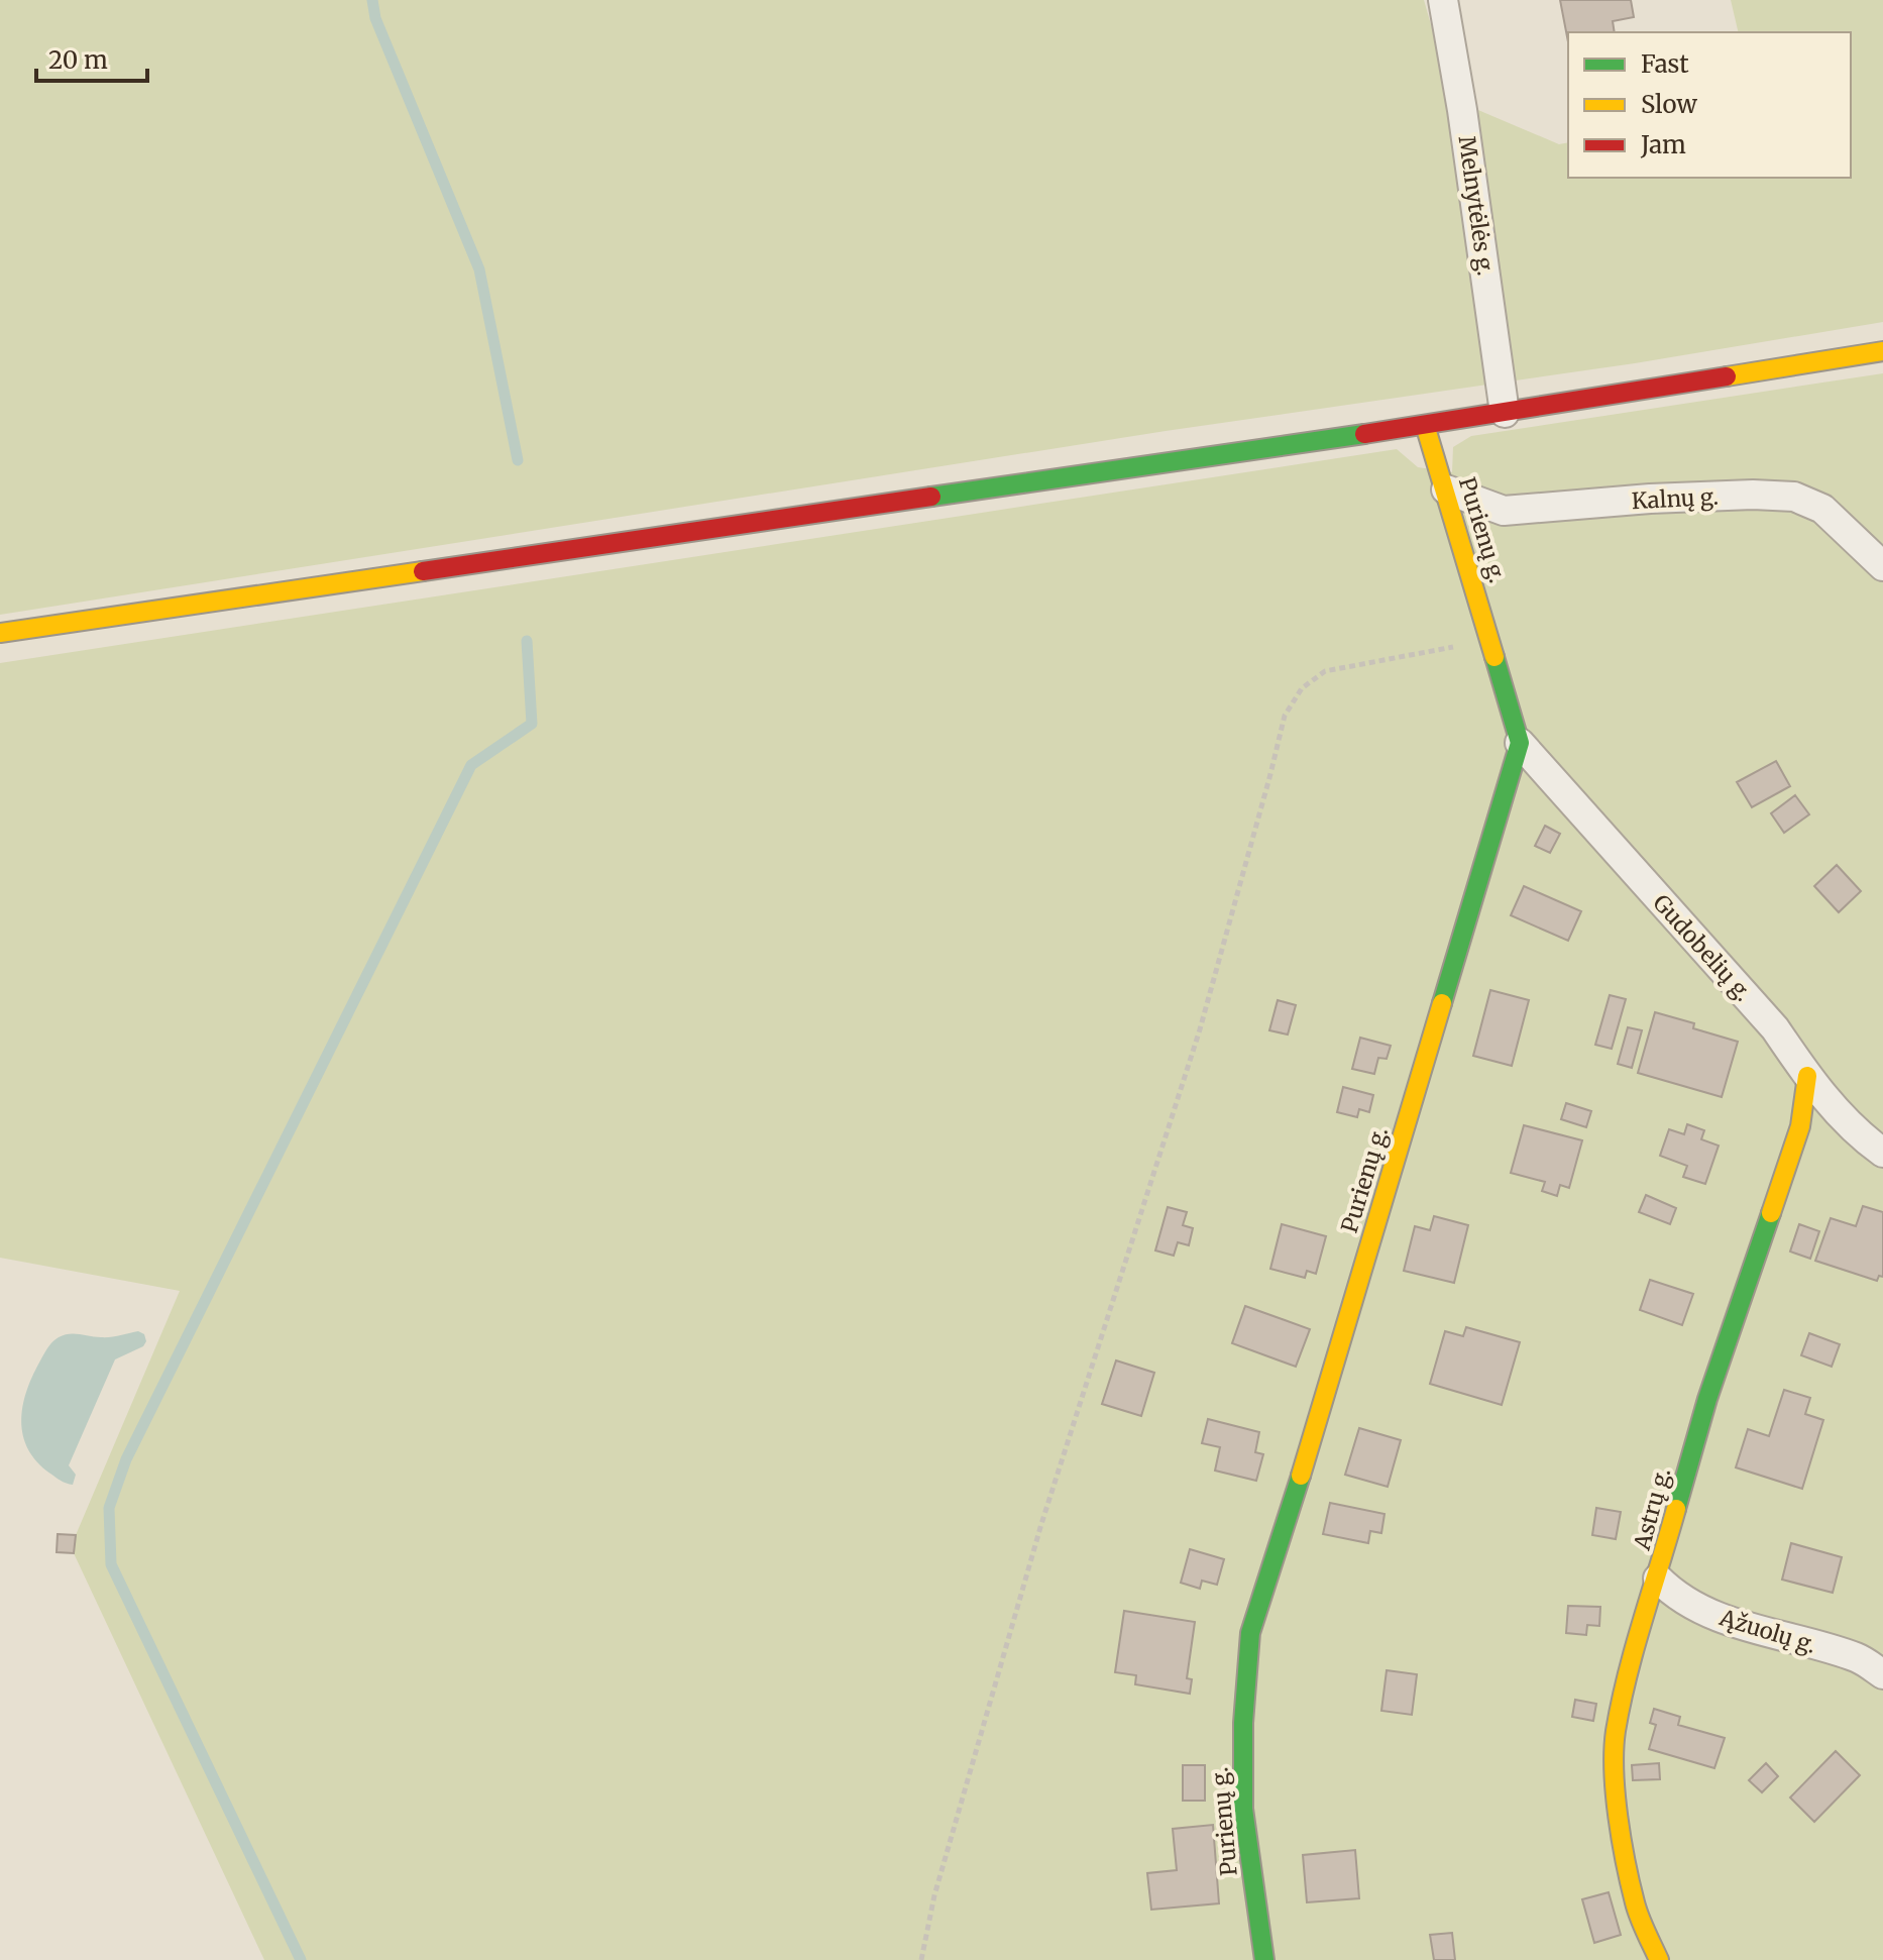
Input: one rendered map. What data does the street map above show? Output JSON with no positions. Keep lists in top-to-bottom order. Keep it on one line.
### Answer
{"streets":{"street":["Melnytėlės g.","Kalnų g.","Purienų g.","Gudobelių g.","Astrų g.","Ąžuolų g."]},"crossings":[["Kalnų g.","Purienų g."],["Purienų g.","Gudobelių g."],["Gudobelių g.","Astrų g."],["Astrų g.","Ąžuolų g."]],"legend":["Fast","Slow","Jam"],"scale_bar":"20 m"}
